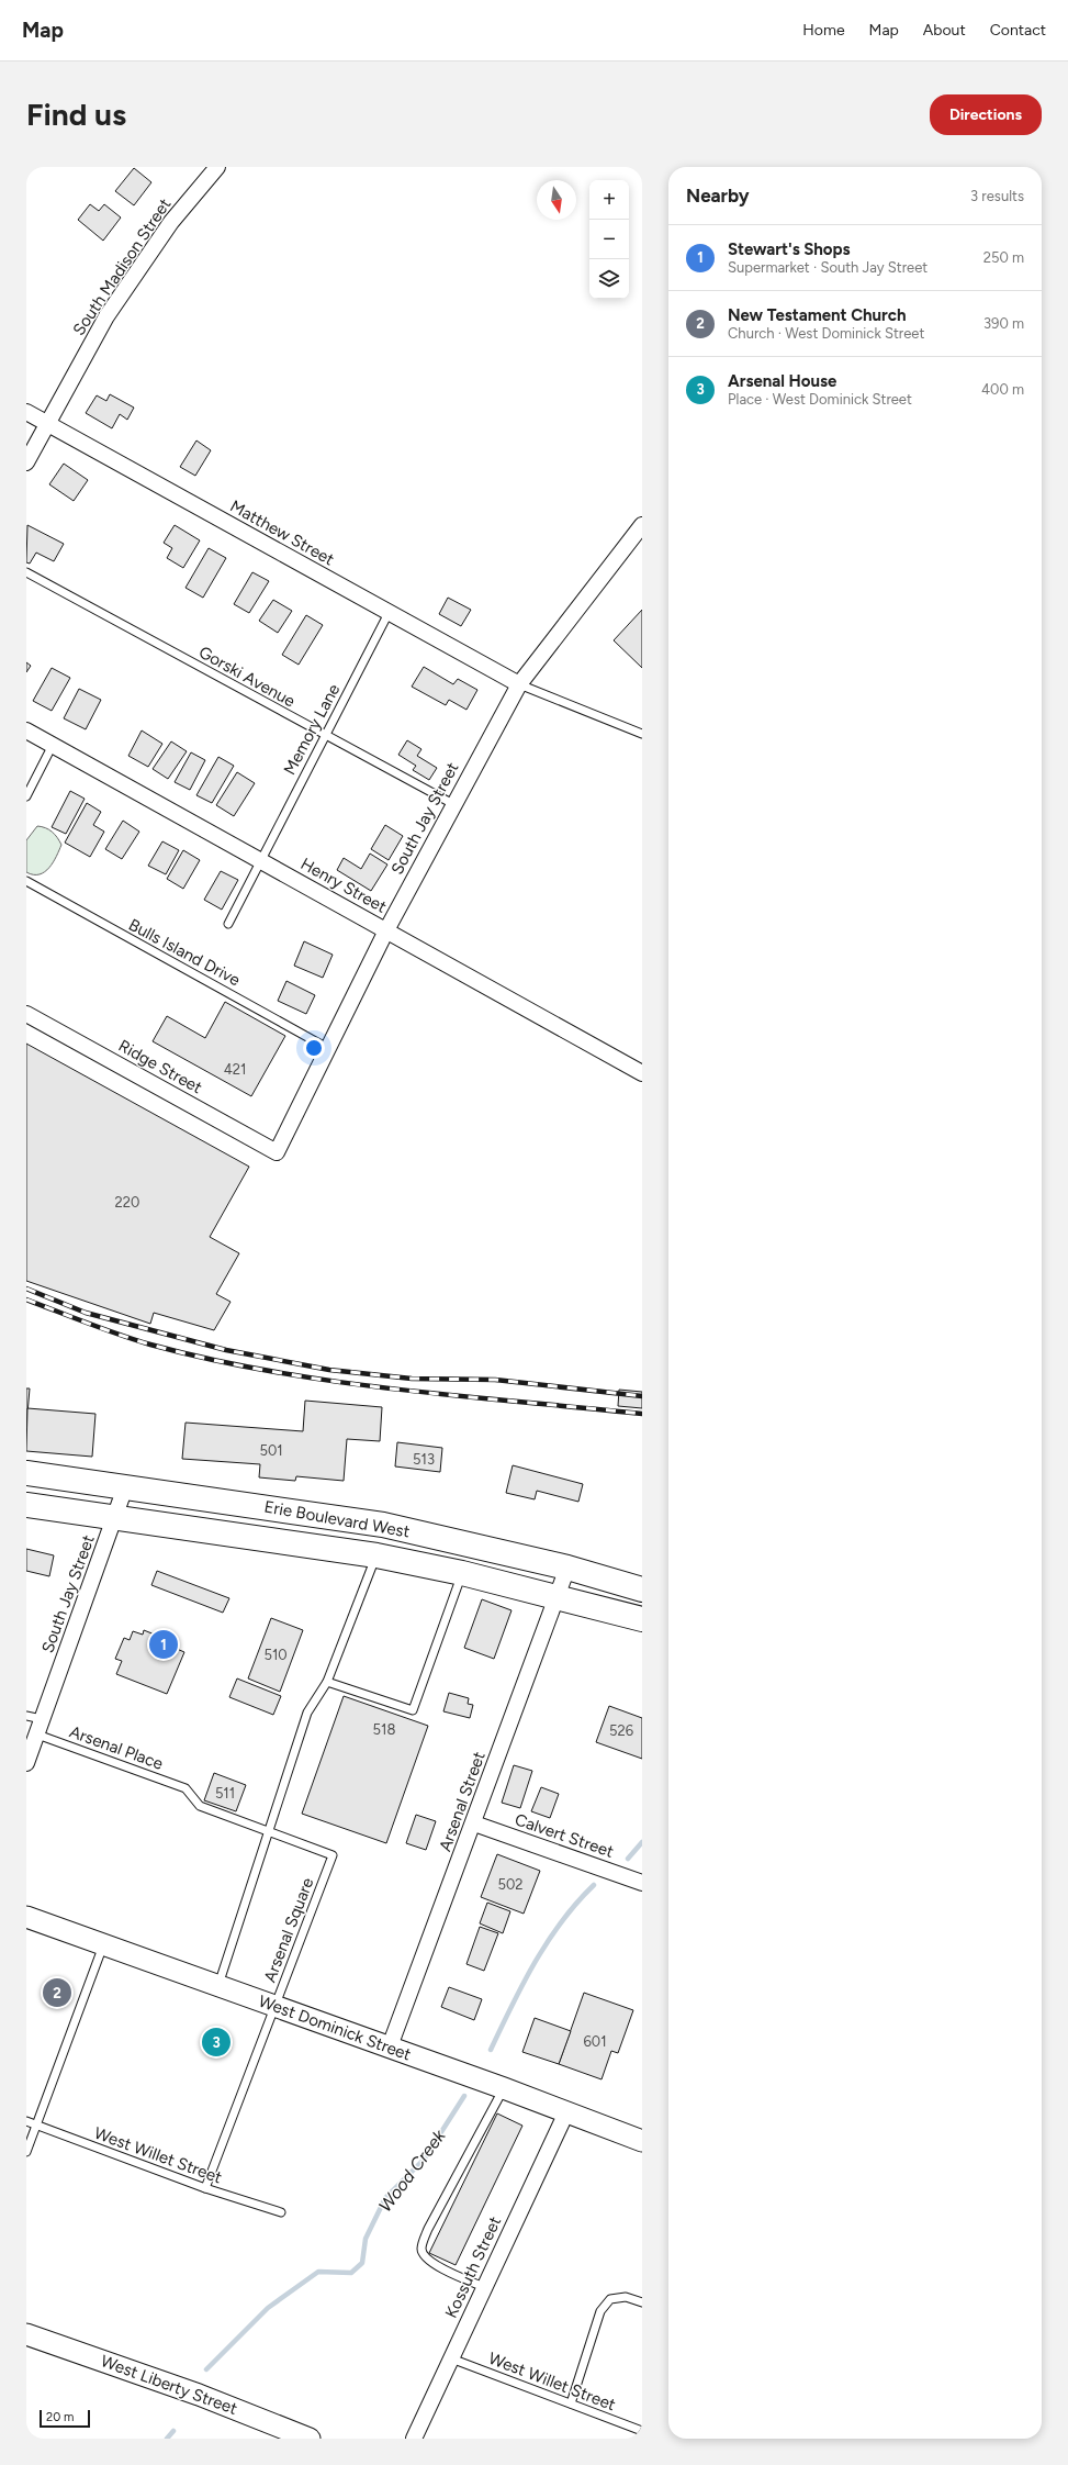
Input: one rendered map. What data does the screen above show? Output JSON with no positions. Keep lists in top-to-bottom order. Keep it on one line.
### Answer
{"streets":{"main road":["Erie Boulevard West"],"street":["South Madison Street","Matthew Street","South Jay Street","Henry Street","Ridge Street","Arsenal Street","Calvert Street","West Dominick Street","Kossuth Street","West Liberty Street"],"lane":["Gorski Avenue","Memory Lane","Bulls Island Drive","Arsenal Place","Arsenal Square","West Willet Street"]},"crossings":[["South Madison Street","Matthew Street"],["Matthew Street","Memory Lane"],["Matthew Street","South Jay Street"],["Gorski Avenue","Memory Lane"],["Gorski Avenue","South Jay Street"],["Memory Lane","Henry Street"],["South Jay Street","Henry Street"],["South Jay Street","Bulls Island Drive"],["South Jay Street","Ridge Street"],["South Jay Street","Erie Boulevard West"],["South Jay Street","Arsenal Place"],["Erie Boulevard West","Arsenal Street"],["Arsenal Place","Arsenal Square"],["Arsenal Street","Calvert Street"],["Arsenal Street","West Dominick Street"],["Arsenal Square","West Dominick Street"],["Arsenal Square","West Willet Street"],["West Dominick Street","Kossuth Street"],["West Willet Street","Kossuth Street"]],"water":["Wood Creek"],"house_numbers":["421","220","501","513","510","518","526","511","502","601"],"scale_bar":"20 m","north":"bottom","page":{"header":"Map","nav":["Home","Map","About","Contact"],"buttons":"Directions","title":"Find us","heading":["Nearby","3 results"],"map_buttons":["+","−"],"list":[{"mark":"1","name":"Stewart's Shops","note":"Supermarket · South Jay Street","value":"250 m"},{"mark":"2","name":"New Testament Church","note":"Church · West Dominick Street","value":"390 m"},{"mark":"3","name":"Arsenal House","note":"Place · West Dominick Street","value":"400 m"}],"pins":["1","2","3"],"scale":"20 m"}}
